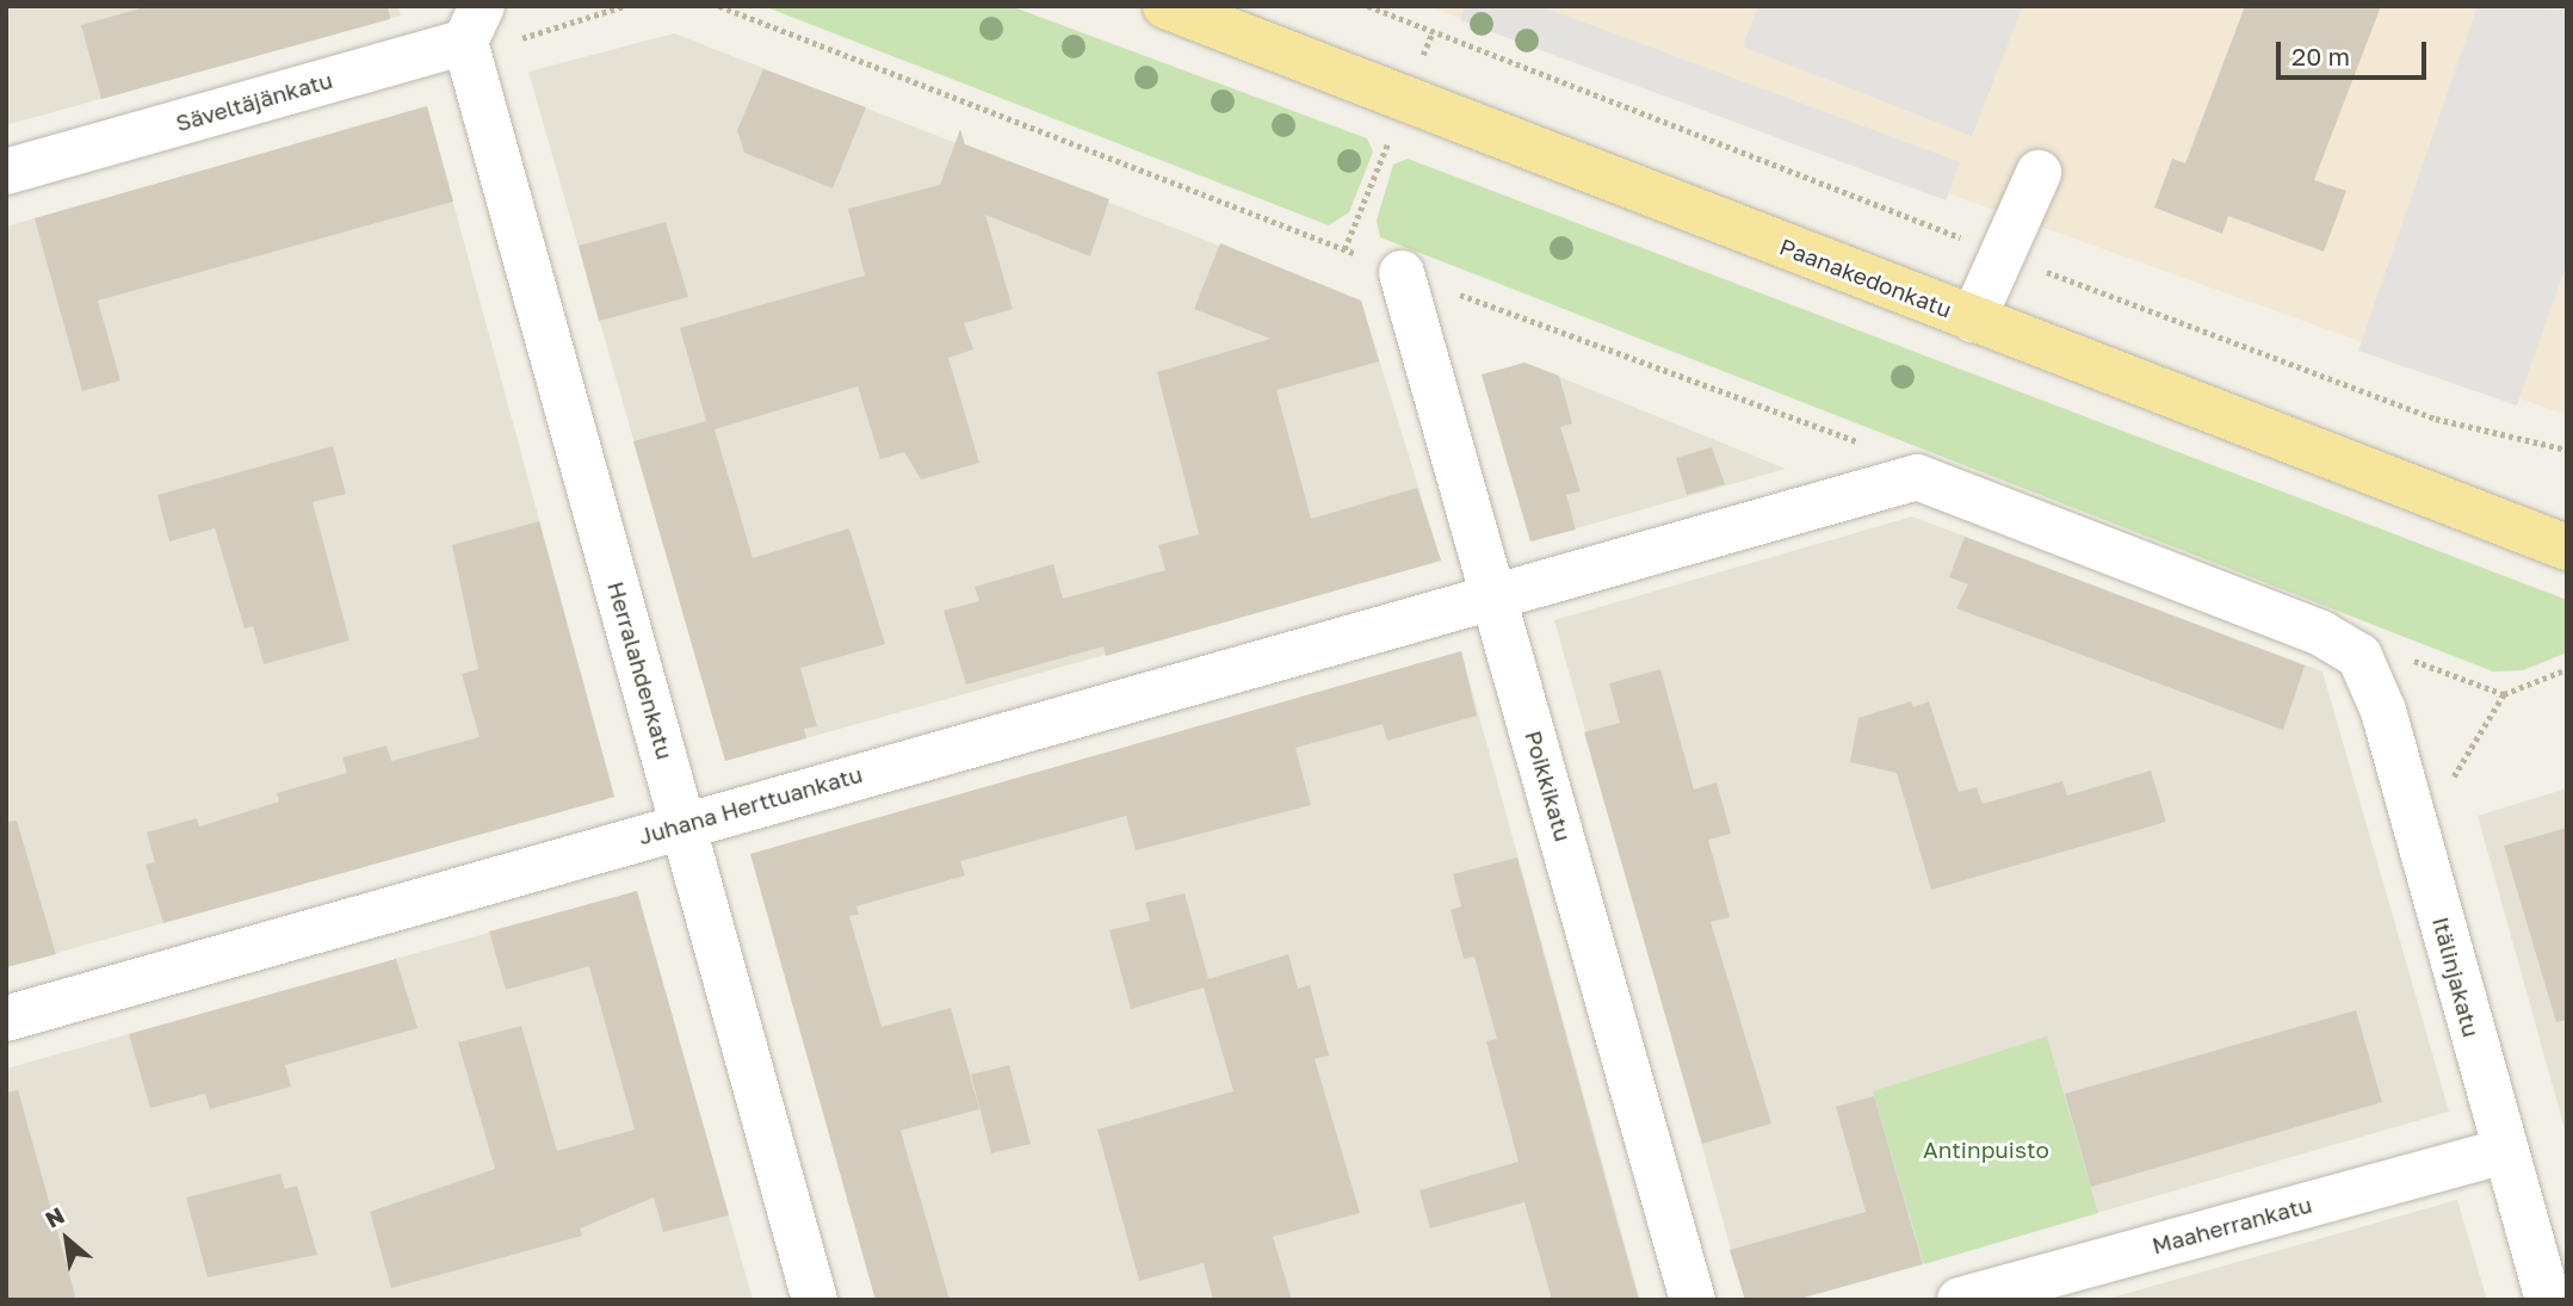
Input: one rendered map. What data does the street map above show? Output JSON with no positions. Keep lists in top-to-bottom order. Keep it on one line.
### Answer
{"streets":{"main road":["Paanakedonkatu"],"street":["Säveltäjänkatu","Herralahdenkatu","Poikkikatu","Juhana Herttuankatu","Itälinjakatu","Maaherrankatu"]},"crossings":[["Säveltäjänkatu","Herralahdenkatu"],["Herralahdenkatu","Juhana Herttuankatu"],["Poikkikatu","Juhana Herttuankatu"],["Poikkikatu","Itälinjakatu"],["Juhana Herttuankatu","Itälinjakatu"],["Itälinjakatu","Maaherrankatu"]],"parks":["Antinpuisto"],"scale_bar":"20 m","north":"top left"}
